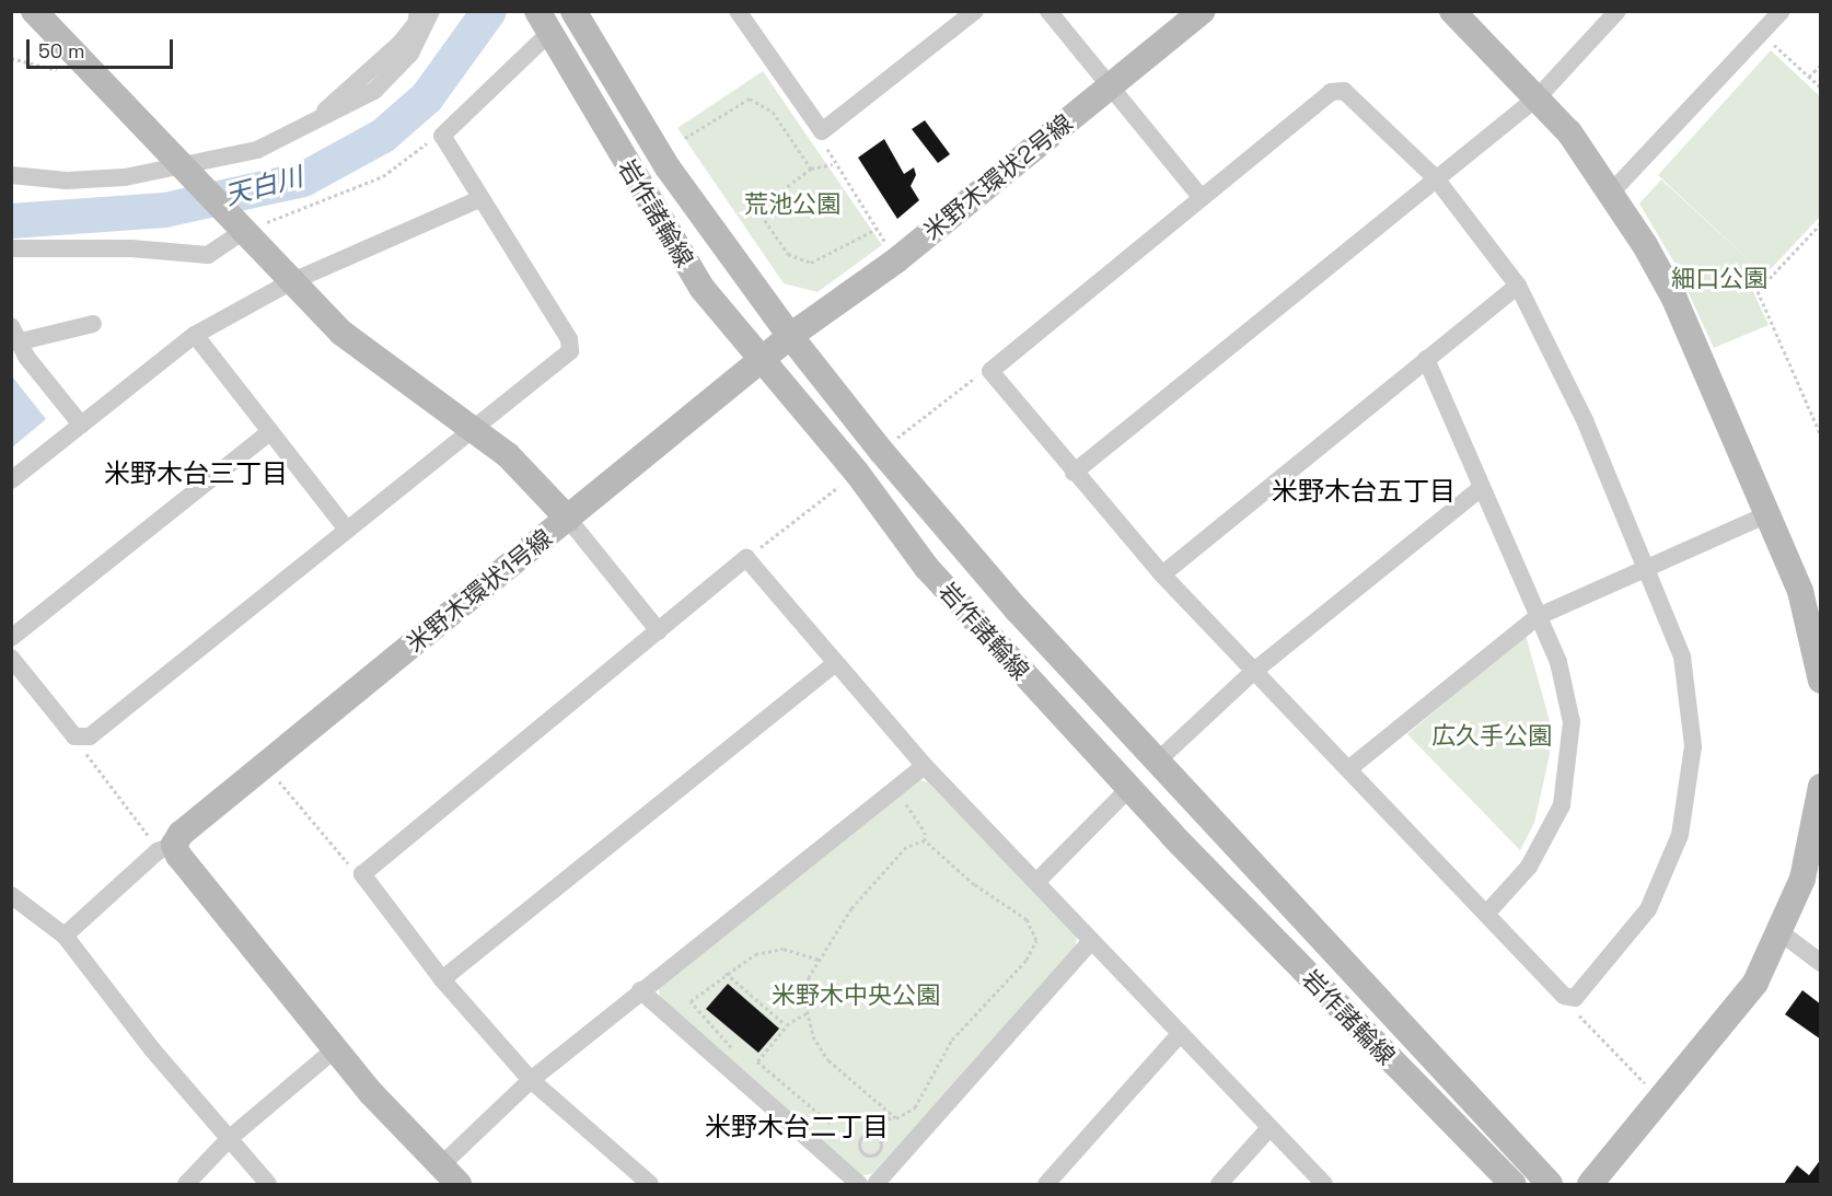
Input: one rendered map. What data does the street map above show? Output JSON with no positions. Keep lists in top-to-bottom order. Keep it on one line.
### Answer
{"streets":{"street":["米野木環状2号線","岩作諸輪線","米野木環状1号線"]},"crossings":[["米野木環状2号線","岩作諸輪線"],["米野木環状2号線","米野木環状1号線"],["岩作諸輪線","米野木環状1号線"]],"districts":["米野木台三丁目","米野木台五丁目","米野木台二丁目"],"water":["天白川"],"parks":["荒池公園","細口公園","広久手公園","米野木中央公園"],"scale_bar":"50 m"}
